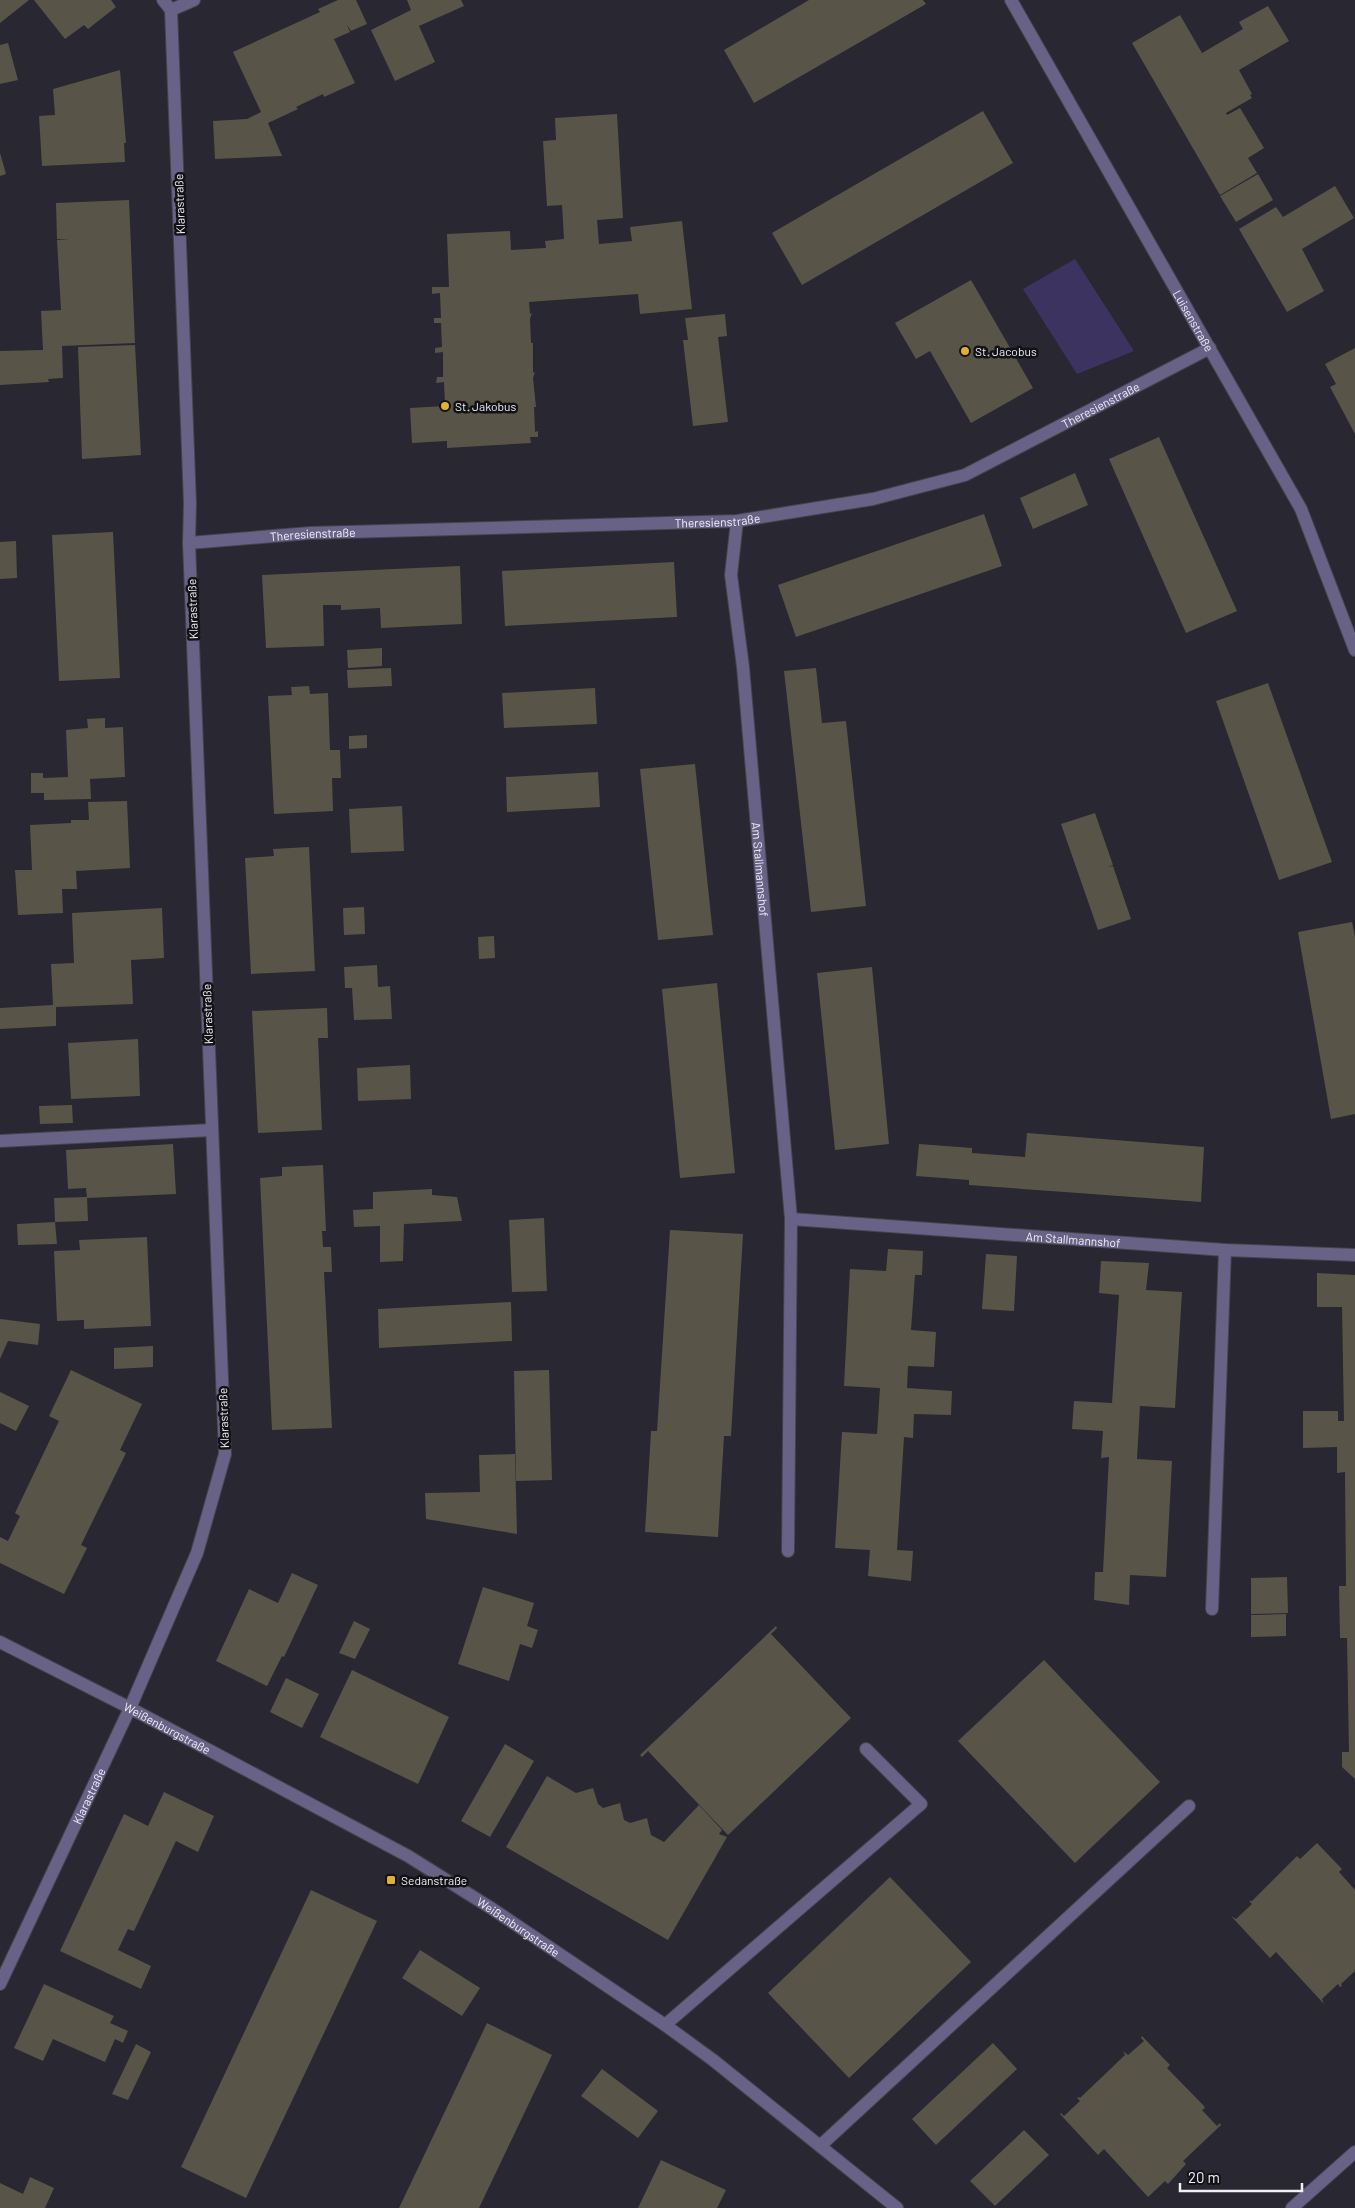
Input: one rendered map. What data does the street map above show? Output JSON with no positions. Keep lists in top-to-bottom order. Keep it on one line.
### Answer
{"streets":{"street":["Klarastraße","Luisenstraße","Theresienstraße","Am Stallmannshof","Weißenburgstraße"]},"crossings":[["Klarastraße","Theresienstraße"],["Klarastraße","Weißenburgstraße"],["Luisenstraße","Theresienstraße"],["Theresienstraße","Am Stallmannshof"]],"places":{"other":["St. Jacobus","St. Jakobus"],"transit":["Sedanstraße"]},"scale_bar":"20 m"}
